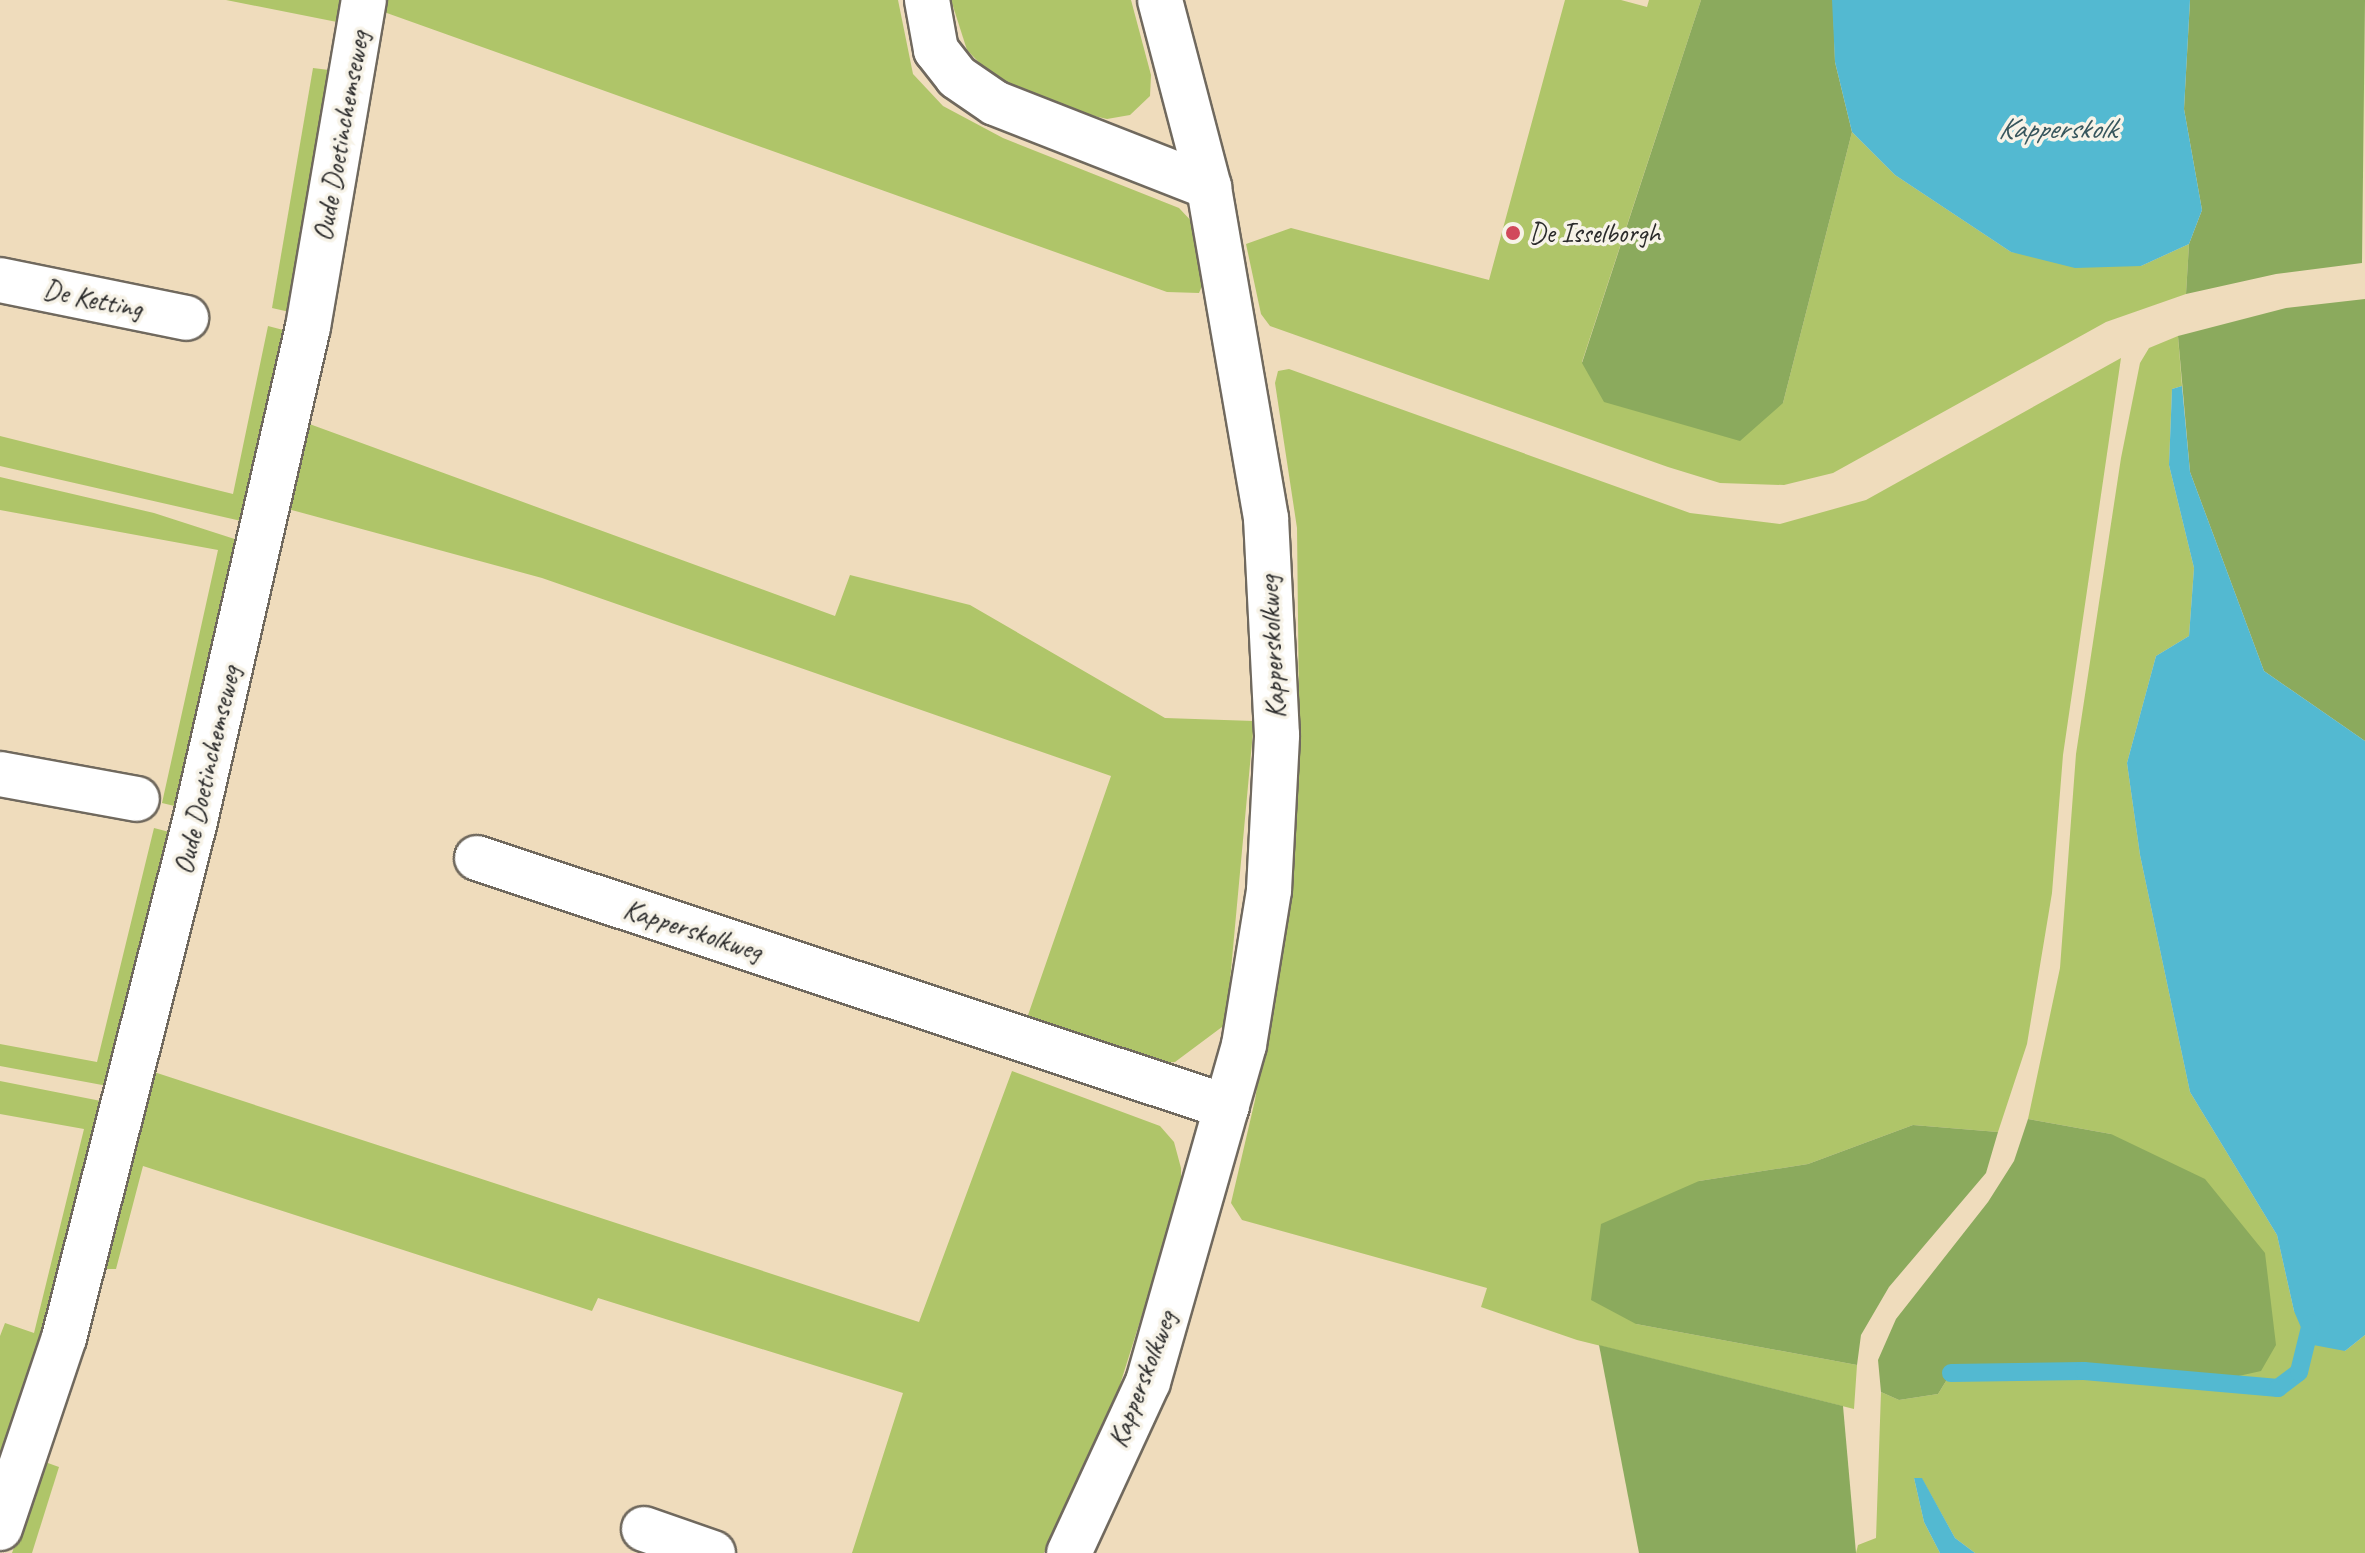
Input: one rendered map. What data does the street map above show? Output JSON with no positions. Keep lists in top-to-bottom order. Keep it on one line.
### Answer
{"streets":{"street":["Oude Doetinchemseweg","De Ketting","Kapperskolkweg"]},"water":["Kapperskolk"],"places":["De Isselborgh"]}
